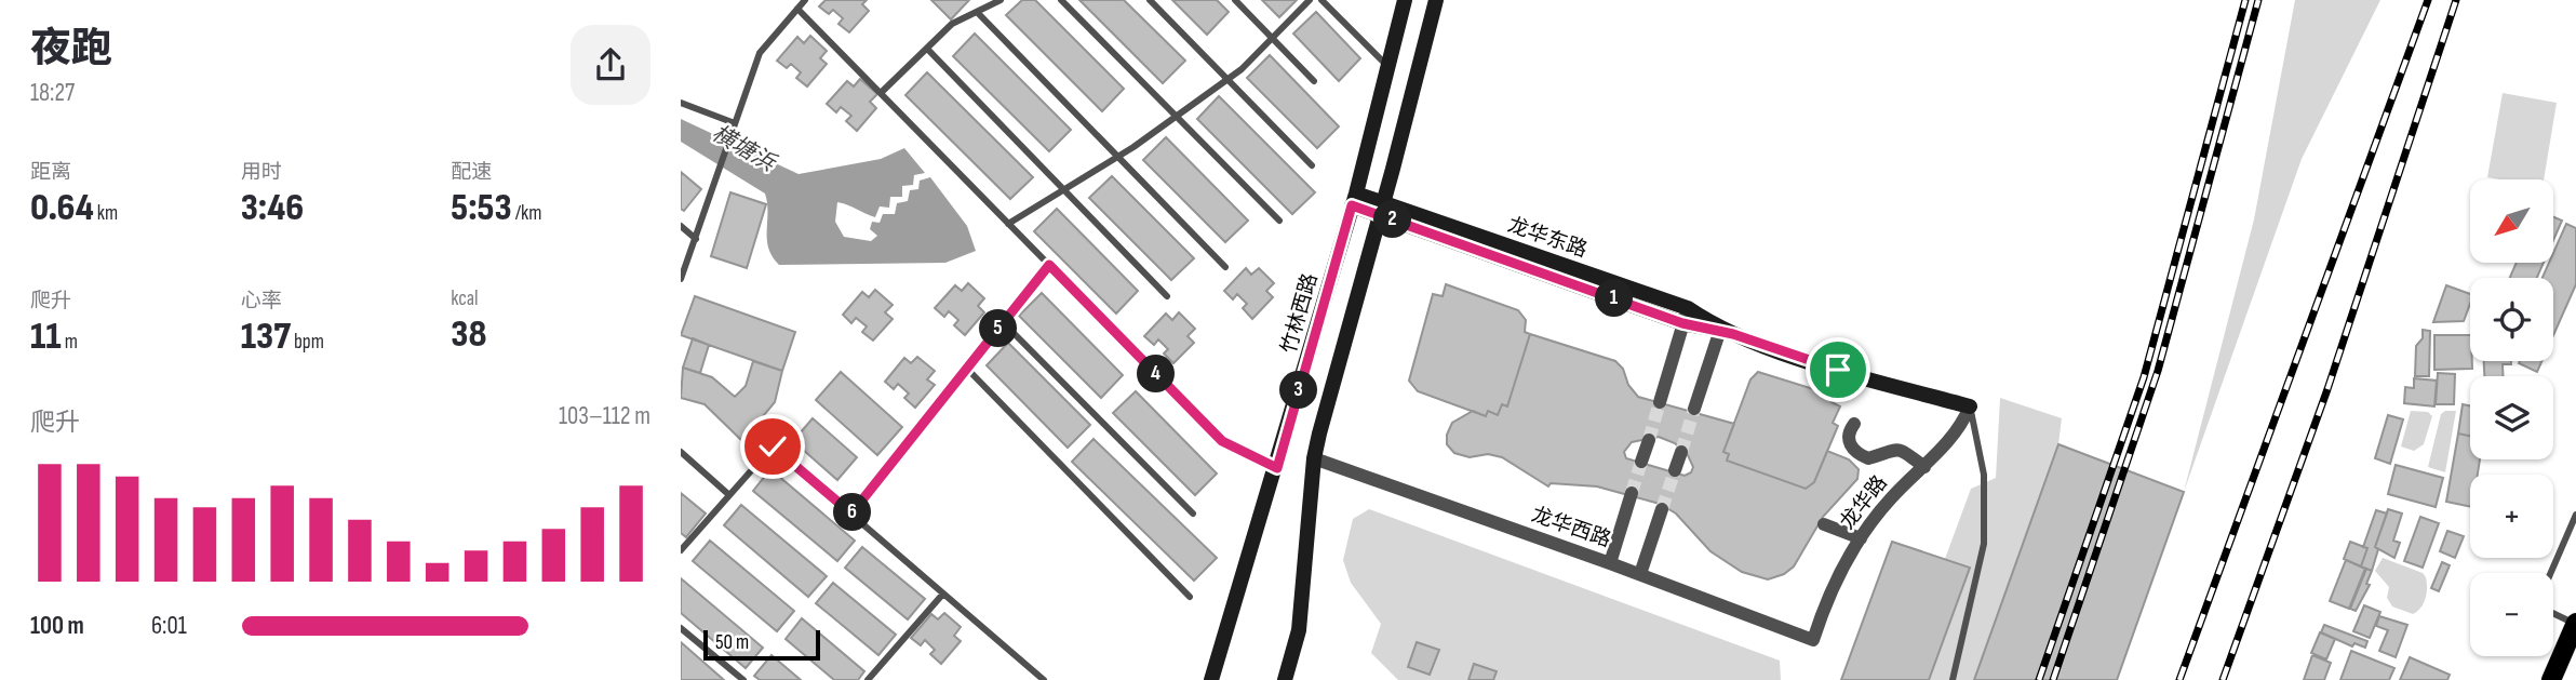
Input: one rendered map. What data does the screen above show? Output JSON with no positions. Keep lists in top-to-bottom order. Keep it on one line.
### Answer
{"streets":{"main road":["龙华东路","竹林西路"],"street":["龙华路","龙华西路"]},"crossings":[["龙华东路","竹林西路"],["龙华东路","龙华路"],["龙华路","龙华西路"]],"water":["横塘浜"],"scale_bar":"50 m","north":"bottom left","page":{"heading":["夜跑","18:27"],"stats":[["距离","0.64 km"],["用时","3:46"],["配速","5:53 /km"],["爬升","11 m"],["心率","137 bpm"],["kcal","38"]],"map_buttons":["+","−"],"pins":["2","1","5","4","3","6"],"chart":["爬升","103–112 m"],"list":[{"name":"100 m","note":"6:01"}],"scale":"50 m"}}
